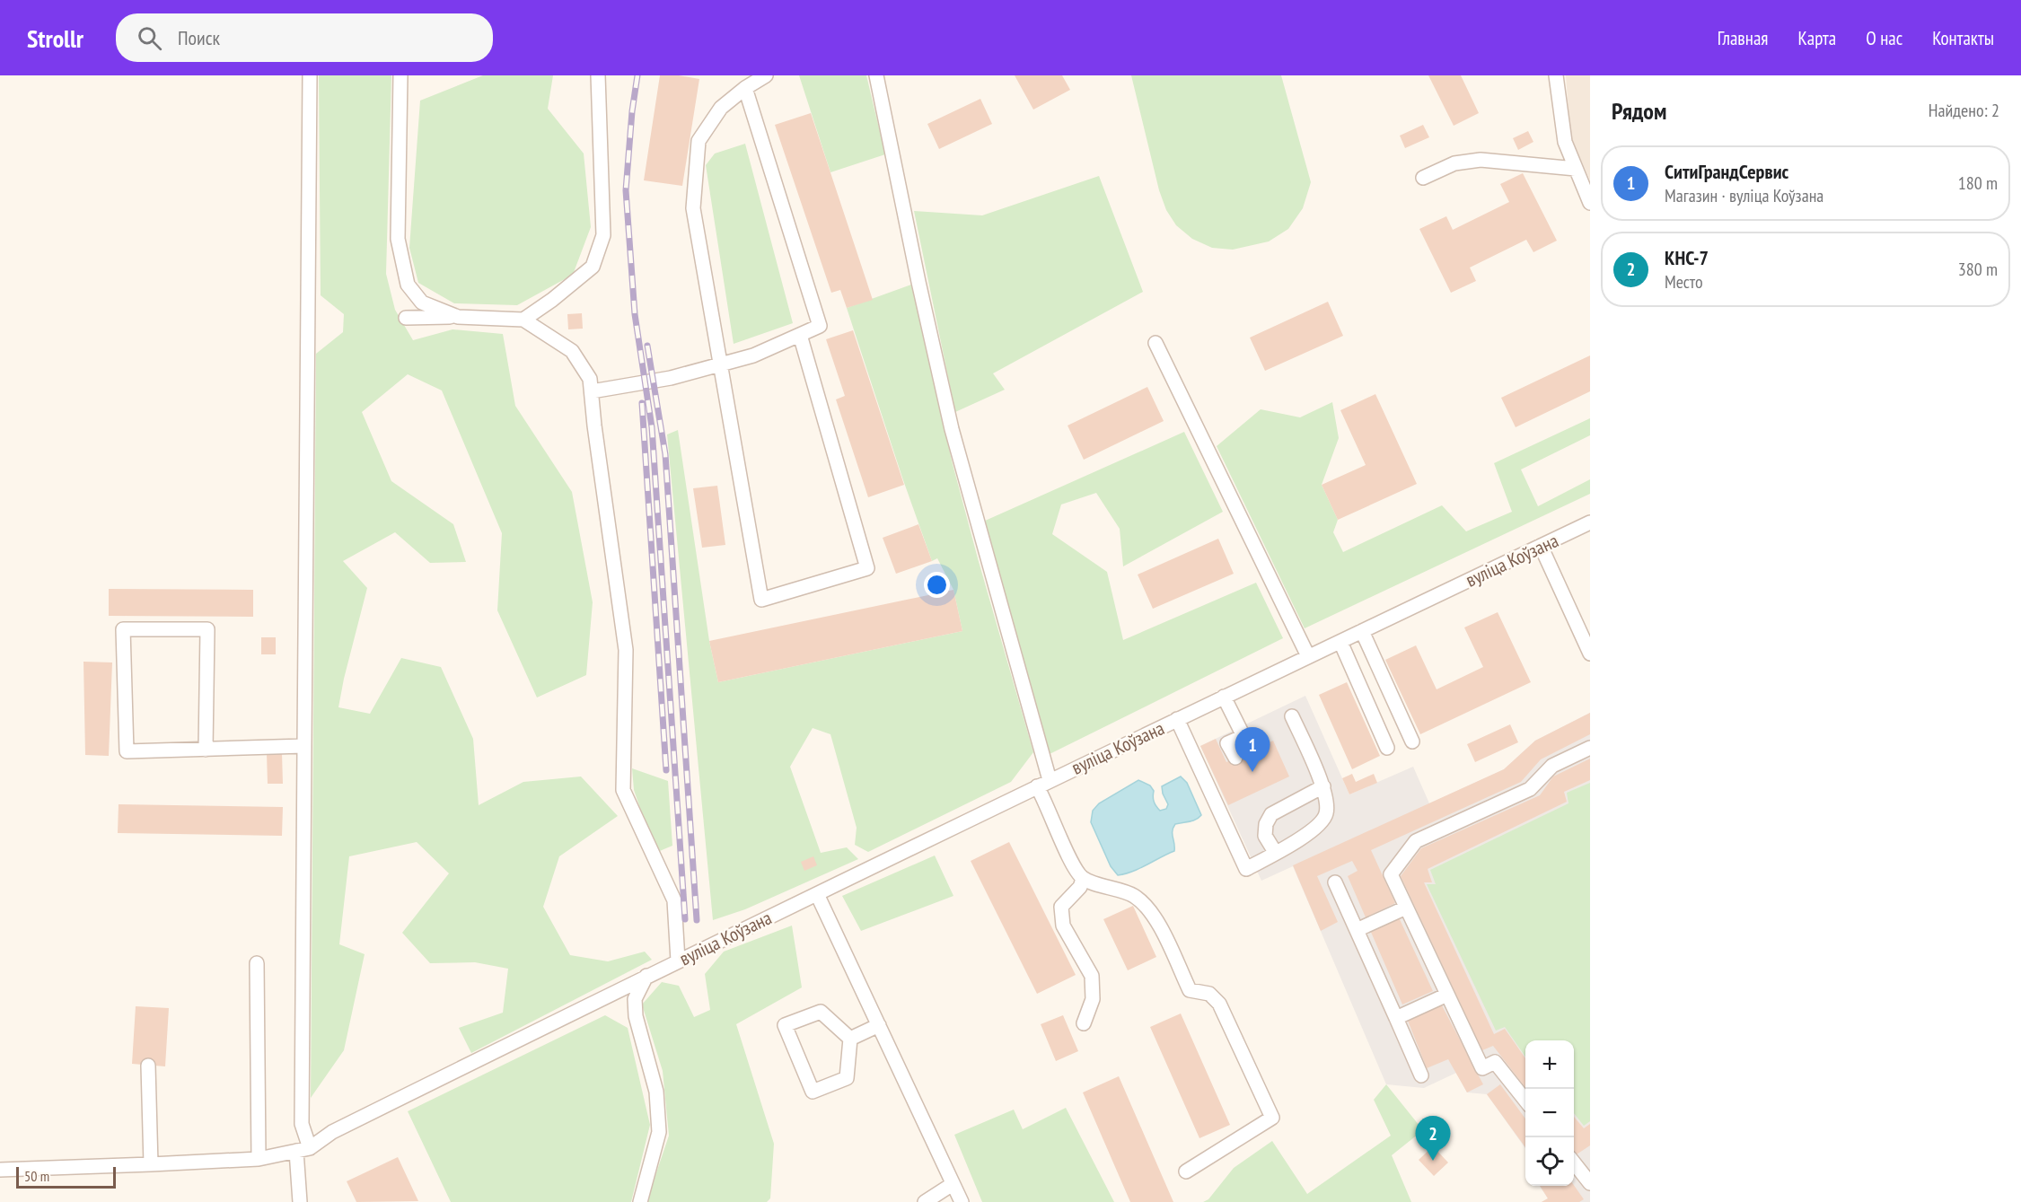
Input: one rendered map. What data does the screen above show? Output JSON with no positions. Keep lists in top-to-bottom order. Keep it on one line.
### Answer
{"streets":{"street":["вуліца Коўзана"]},"scale_bar":"50 m","page":{"header":"Strollr","search":"Поиск","nav":["Главная","Карта","О нас","Контакты"],"heading":["Рядом","Найдено: 2"],"list":[{"mark":"1","name":"СитиГрандСервис","note":"Магазин · вуліца Коўзана","value":"180 m"},{"mark":"2","name":"КНС-7","note":"Место","value":"380 m"}],"pins":["1","2"],"map_buttons":["+","−"],"scale":"50 m"}}
